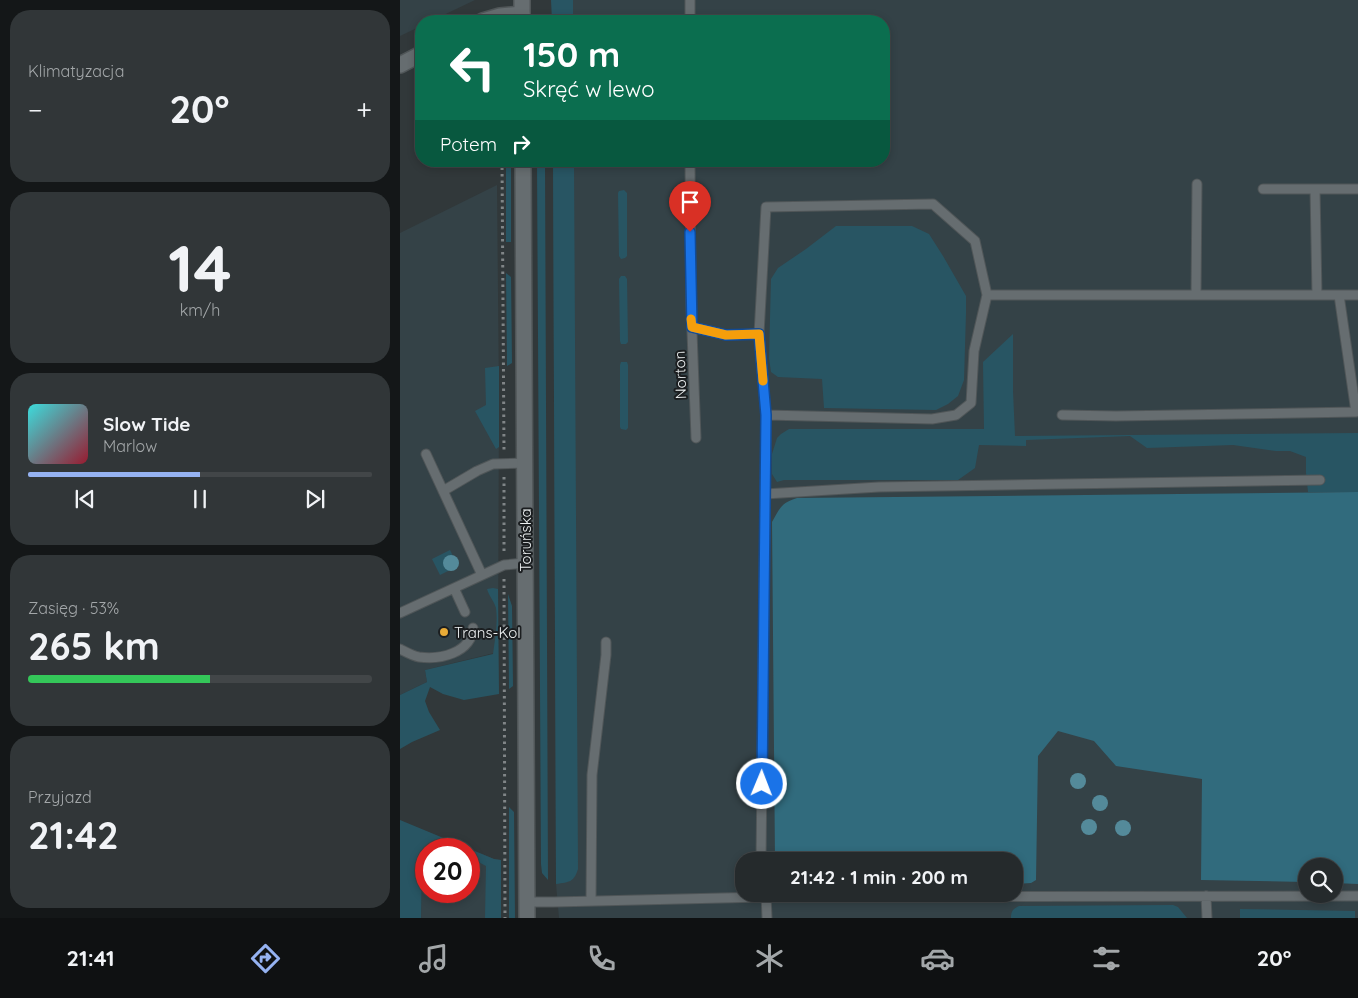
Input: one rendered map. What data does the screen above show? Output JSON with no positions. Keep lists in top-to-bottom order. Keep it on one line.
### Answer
{"streets":{"street":["Toruńska"],"lane":["Norton"]},"places":["Trans-Kol"],"page":{"tile":["Klimatyzacja",["14","km/h"],["Zasięg · 53%","265 km"],["Przyjazd","21:42"]],"turn":["150 m","Skręć w lewo"],"heat":["−","20°","+"],"then":"Potem","song":["Slow Tide","Marlow"],"limit":"20","trip":"21:42 · 1 min · 200 m","tabs":["21:41","20°"]}}
